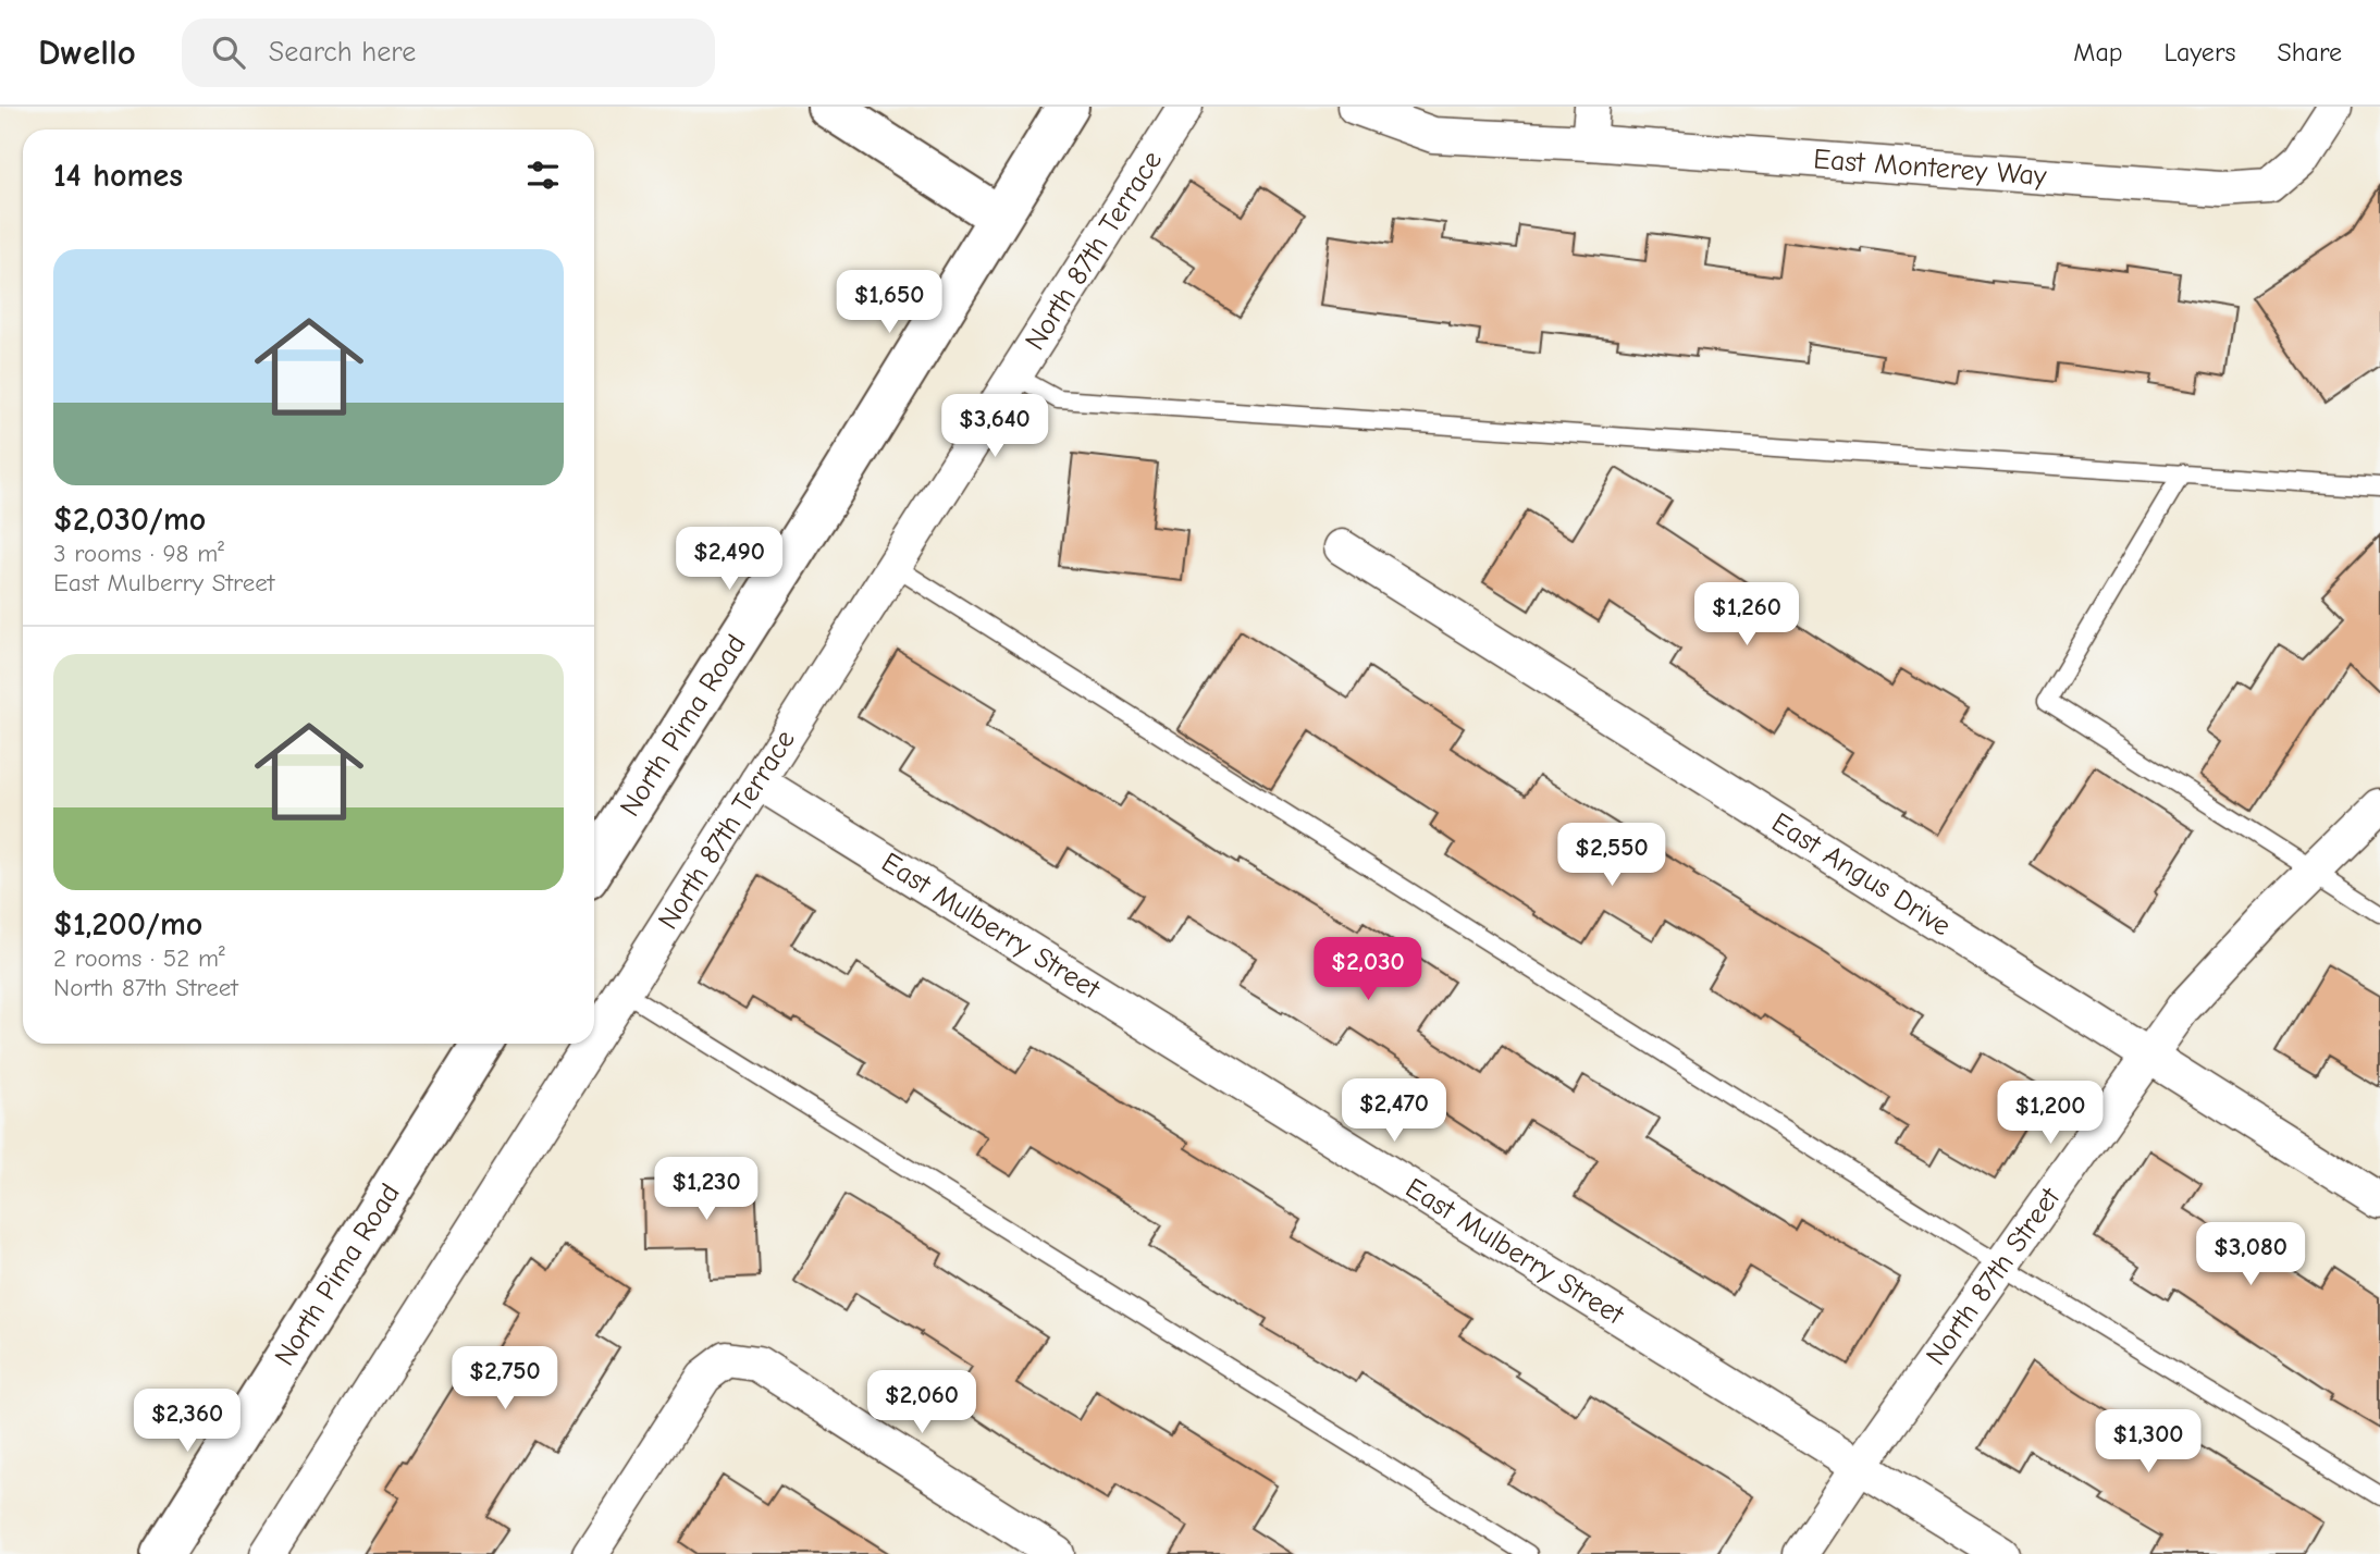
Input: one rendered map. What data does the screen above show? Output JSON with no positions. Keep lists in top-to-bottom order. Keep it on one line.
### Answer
{"streets":{"main road":["North Pima Road"],"street":["East Monterey Way","North 87th Terrace","East Angus Drive","East Mulberry Street","North 87th Street"]},"crossings":[["North 87th Terrace","East Mulberry Street"],["East Angus Drive","North 87th Street"],["East Mulberry Street","North 87th Street"]],"page":{"header":"Dwello","search":"Search here","nav":["Map","Layers","Share"],"heading":"14 homes","list":[{"name":"$2,030/mo","note":"3 rooms · 98 m² · East Mulberry Street"},{"name":"$1,200/mo","note":"2 rooms · 52 m² · North 87th Street"}],"price":["$1,650","$3,640","$2,490","$1,260","$2,550","$2,030","$2,470","$1,200","$1,230","$3,080","$2,750","$2,060","$2,360","$1,300"]}}
